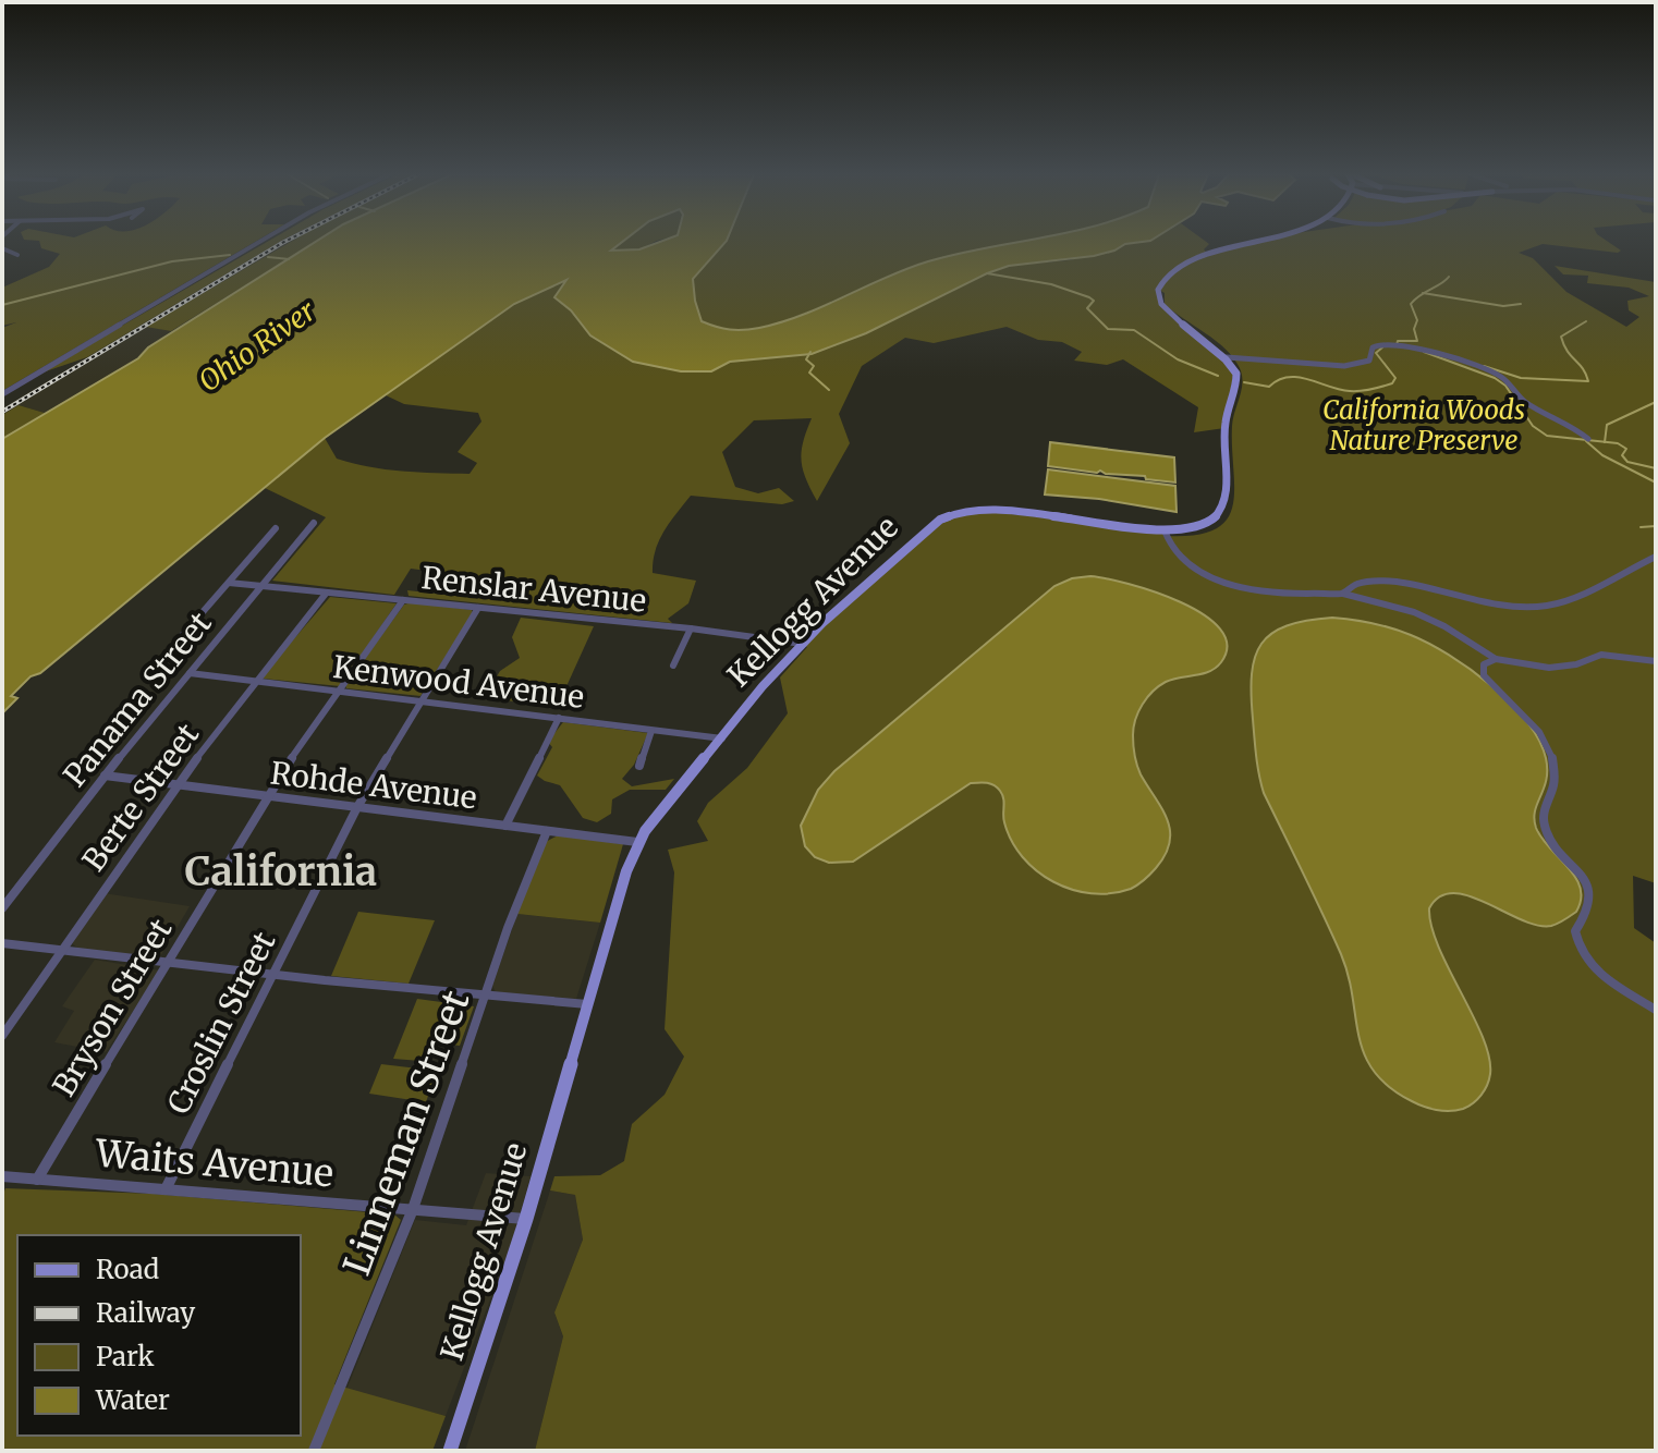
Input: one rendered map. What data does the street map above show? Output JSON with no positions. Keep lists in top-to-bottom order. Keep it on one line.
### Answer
{"streets":{"main road":["Kellogg Avenue"],"street":["Renslar Avenue","Kenwood Avenue","Panama Street","Rohde Avenue","Berte Street","Bryson Street","Croslin Street","Linneman Street","Waits Avenue"]},"crossings":[["Renslar Avenue","Kellogg Avenue"],["Renslar Avenue","Panama Street"],["Renslar Avenue","Berte Street"],["Renslar Avenue","Bryson Street"],["Renslar Avenue","Croslin Street"],["Kellogg Avenue","Kenwood Avenue"],["Kellogg Avenue","Rohde Avenue"],["Kellogg Avenue","Waits Avenue"],["Kenwood Avenue","Panama Street"],["Kenwood Avenue","Berte Street"],["Kenwood Avenue","Bryson Street"],["Kenwood Avenue","Croslin Street"],["Panama Street","Rohde Avenue"],["Rohde Avenue","Berte Street"],["Rohde Avenue","Bryson Street"],["Rohde Avenue","Croslin Street"],["Rohde Avenue","Linneman Street"],["Bryson Street","Waits Avenue"],["Croslin Street","Waits Avenue"],["Linneman Street","Waits Avenue"]],"districts":["California"],"water":["Ohio River"],"parks":["California Woods Nature Preserve"],"legend":["Road","Railway","Park","Water"]}
